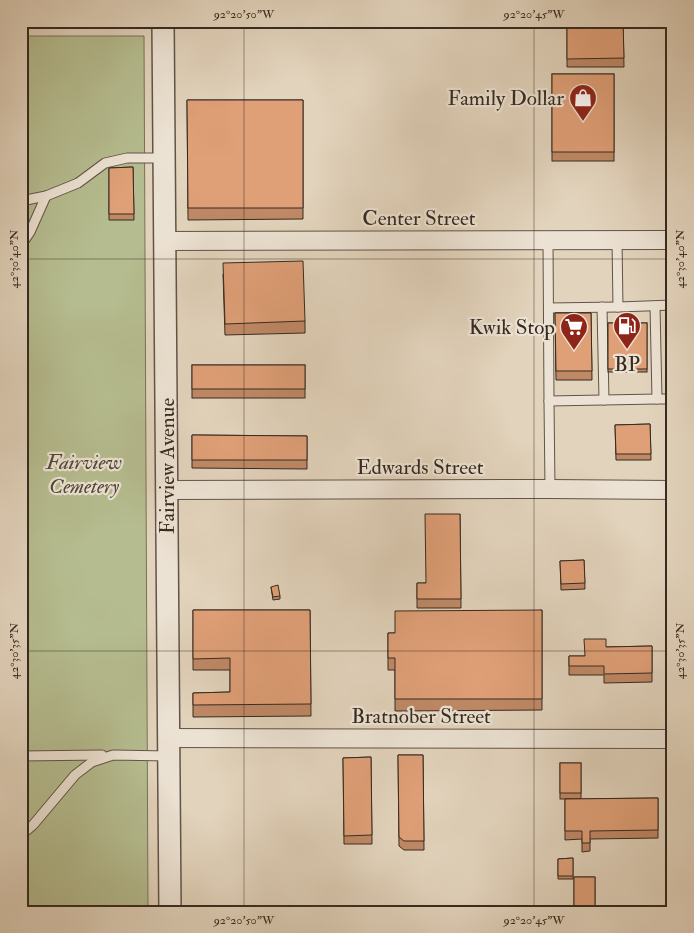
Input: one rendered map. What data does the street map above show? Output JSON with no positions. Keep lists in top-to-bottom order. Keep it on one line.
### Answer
{"streets":{"street":["Center Street","Fairview Avenue","Edwards Street","Bratnober Street"]},"crossings":[["Center Street","Fairview Avenue"],["Fairview Avenue","Edwards Street"],["Fairview Avenue","Bratnober Street"]],"parks":["Fairview Cemetery"],"places":{"shop":["Family Dollar"],"fuel station":["BP"],"supermarket":["Kwik Stop"]},"coordinates":["92°20'50\"W","92°20'45\"W","42°30'40\"N","42°30'35\"N"]}
